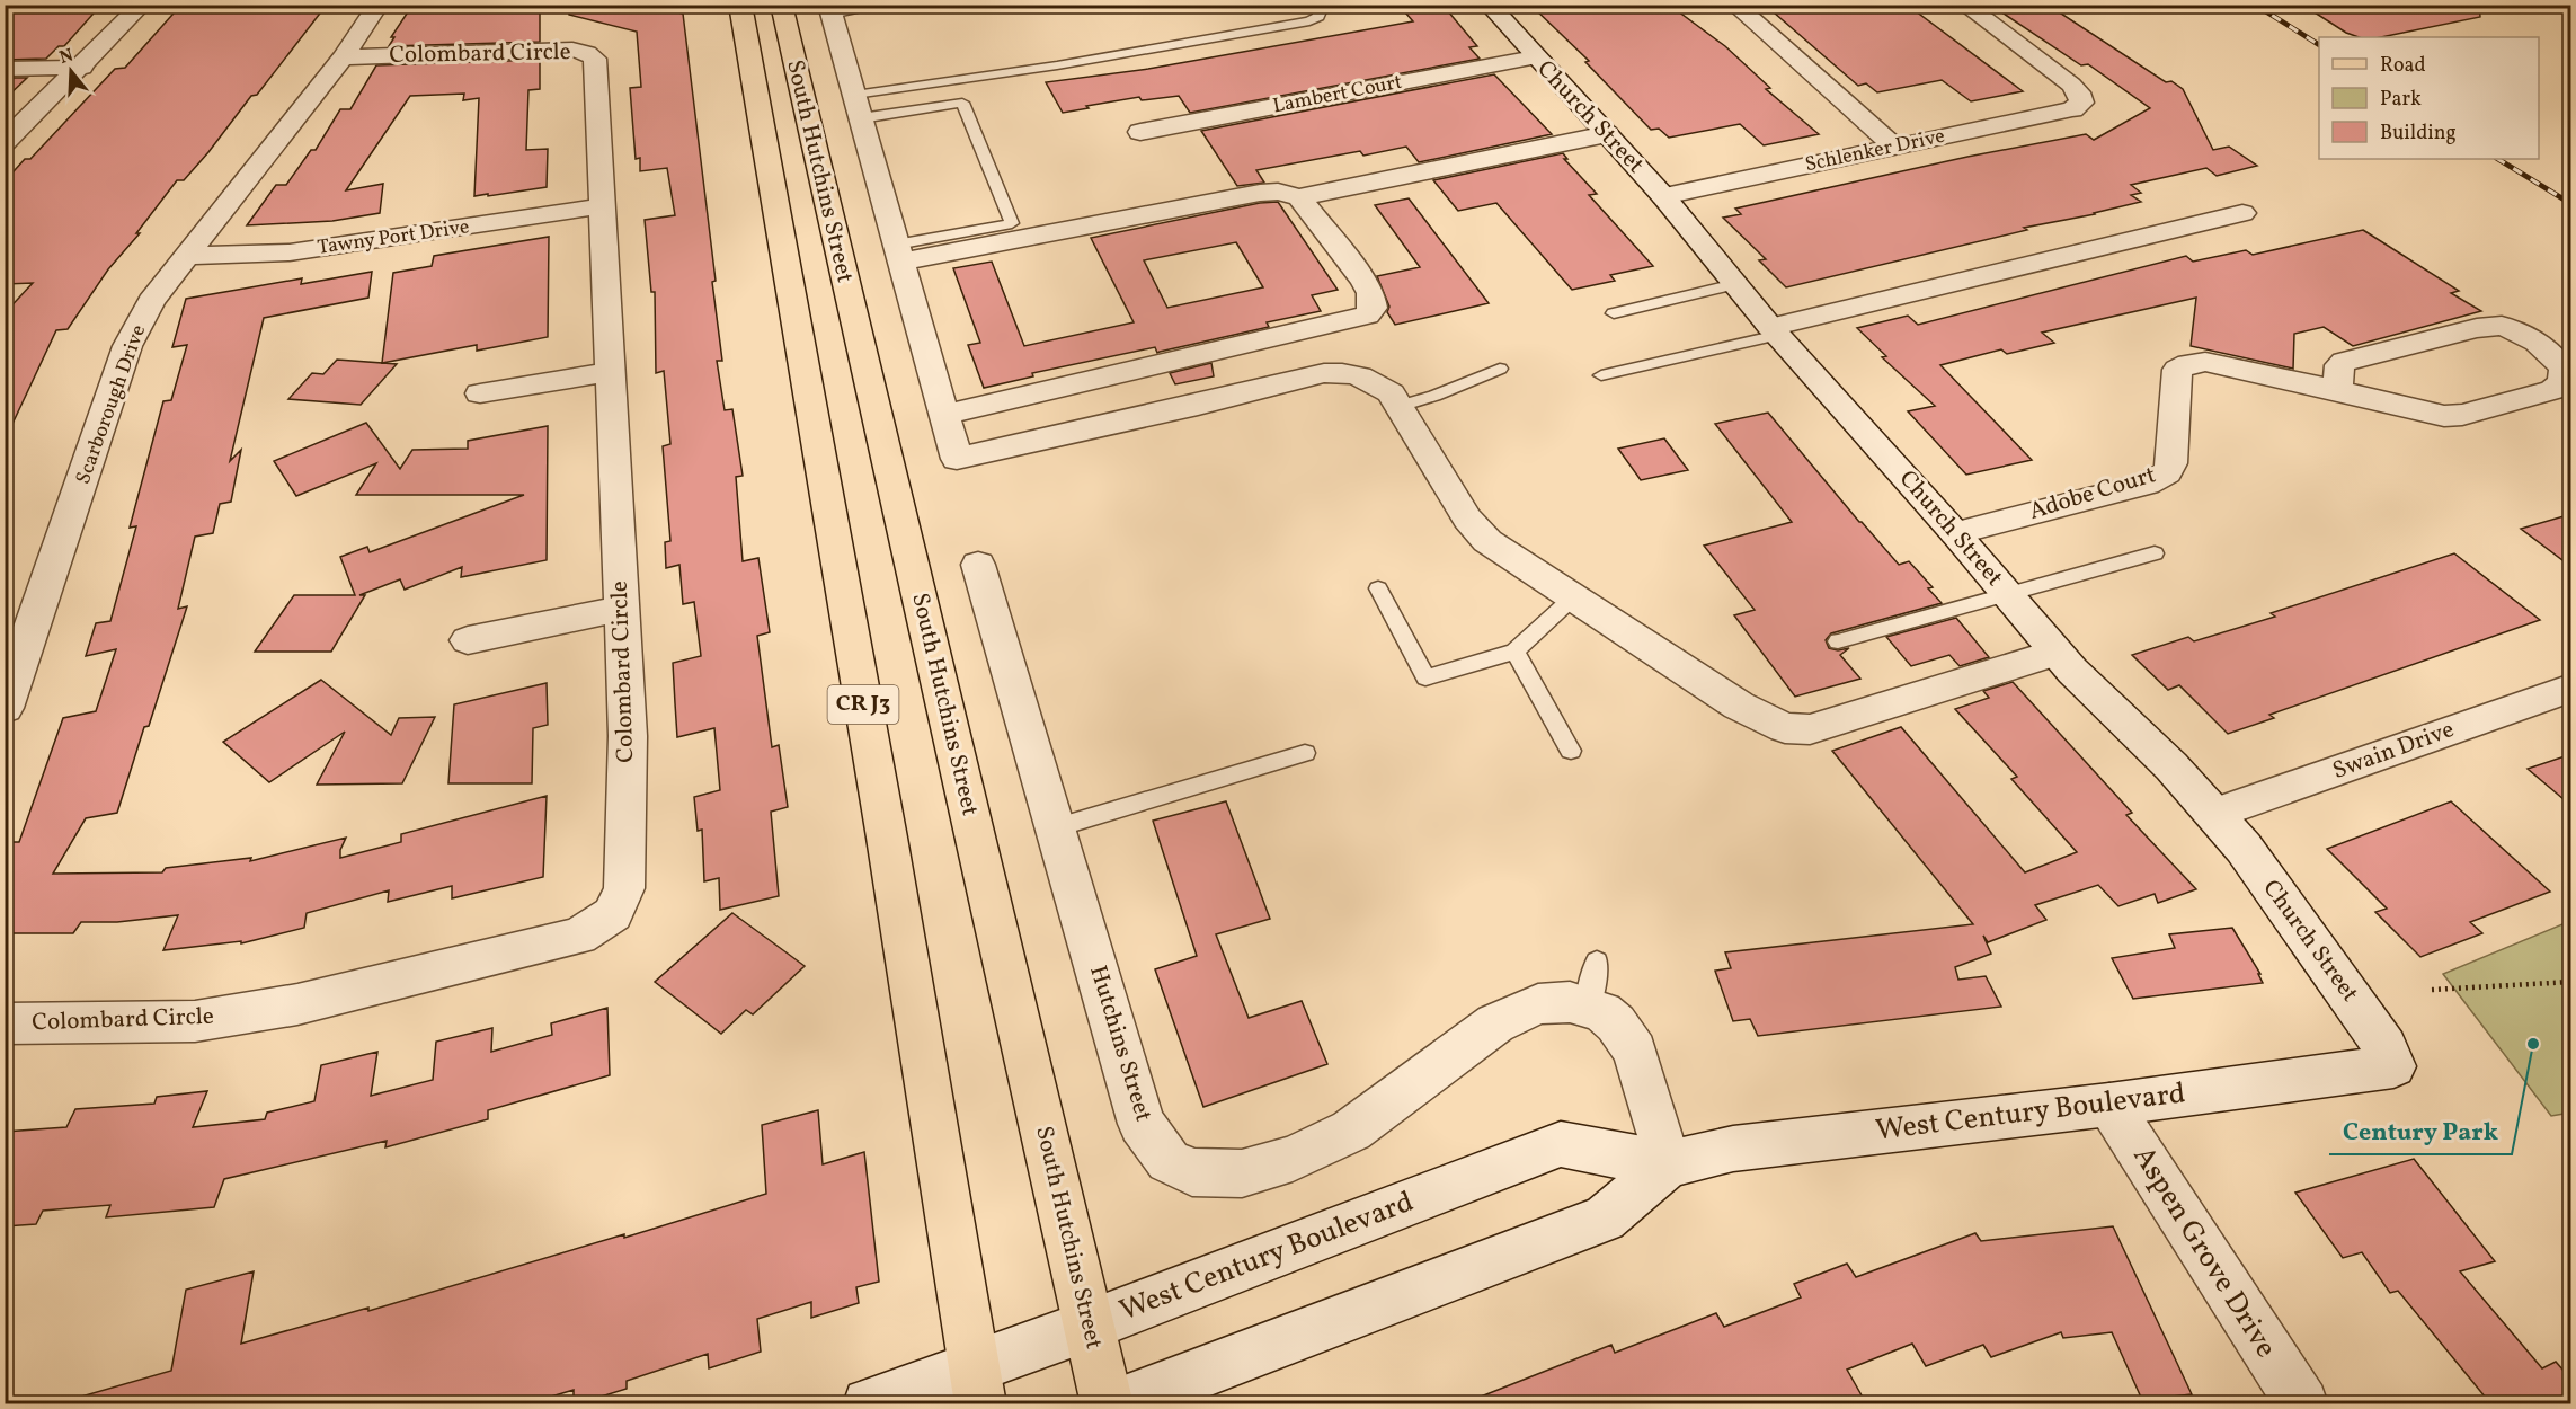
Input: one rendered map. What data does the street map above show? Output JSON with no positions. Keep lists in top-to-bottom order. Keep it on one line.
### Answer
{"streets":{"main road":["South Hutchins Street","CR J3"],"street":["Colombard Circle","Lambert Court","Church Street","Schlenker Drive","Tawny Port Drive","Scarborough Drive","Adobe Court","Swain Drive","Hutchins Street","West Century Boulevard","Aspen Grove Drive"]},"crossings":[["Colombard Circle","Tawny Port Drive"],["Colombard Circle","Scarborough Drive"],["Lambert Court","Church Street"],["Church Street","Schlenker Drive"],["Church Street","Adobe Court"],["Church Street","Swain Drive"],["Church Street","West Century Boulevard"],["South Hutchins Street","West Century Boulevard"],["Tawny Port Drive","Scarborough Drive"],["Hutchins Street","West Century Boulevard"],["West Century Boulevard","Aspen Grove Drive"]],"places":["Century Park"],"legend":["Road","Park","Building"],"north":"top"}
